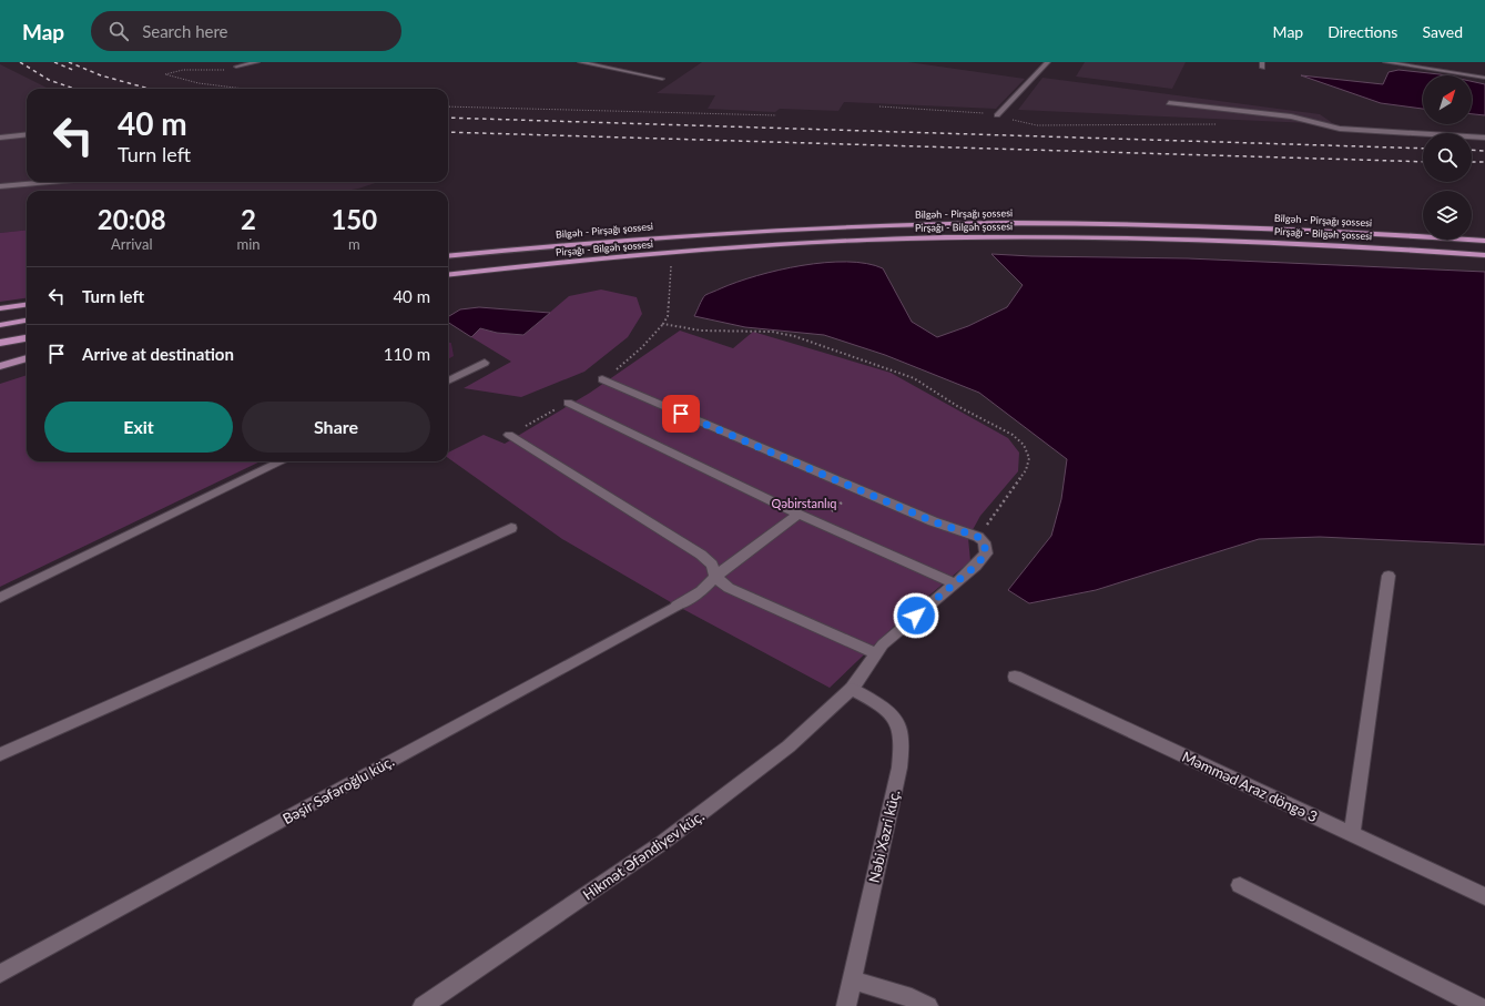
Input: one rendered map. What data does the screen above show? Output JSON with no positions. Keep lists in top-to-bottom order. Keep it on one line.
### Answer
{"streets":{"highway":["Bilgəh - Pirşağı şossesi","Pirşağı - Bilgəh şossesi"],"street":["Məmməd Araz döngə 3","Bəşir Səfəroğlu küç.","Nəbi Xəzri küç.","Hikmət Əfəndiyev küç."]},"crossings":[["Nəbi Xəzri küç.","Hikmət Əfəndiyev küç."]],"parks":["Qəbirstanlıq"],"north":"top right","page":{"header":"Map","search":"Search here","nav":["Map","Directions","Saved"],"turn":["40 m","Turn left"],"eta":["20:08","Arrival","2","min","150","m"],"list":[{"name":"Turn left","value":"40 m"},{"name":"Arrive at destination","value":"110 m"}],"buttons":["Exit","Share"]}}
